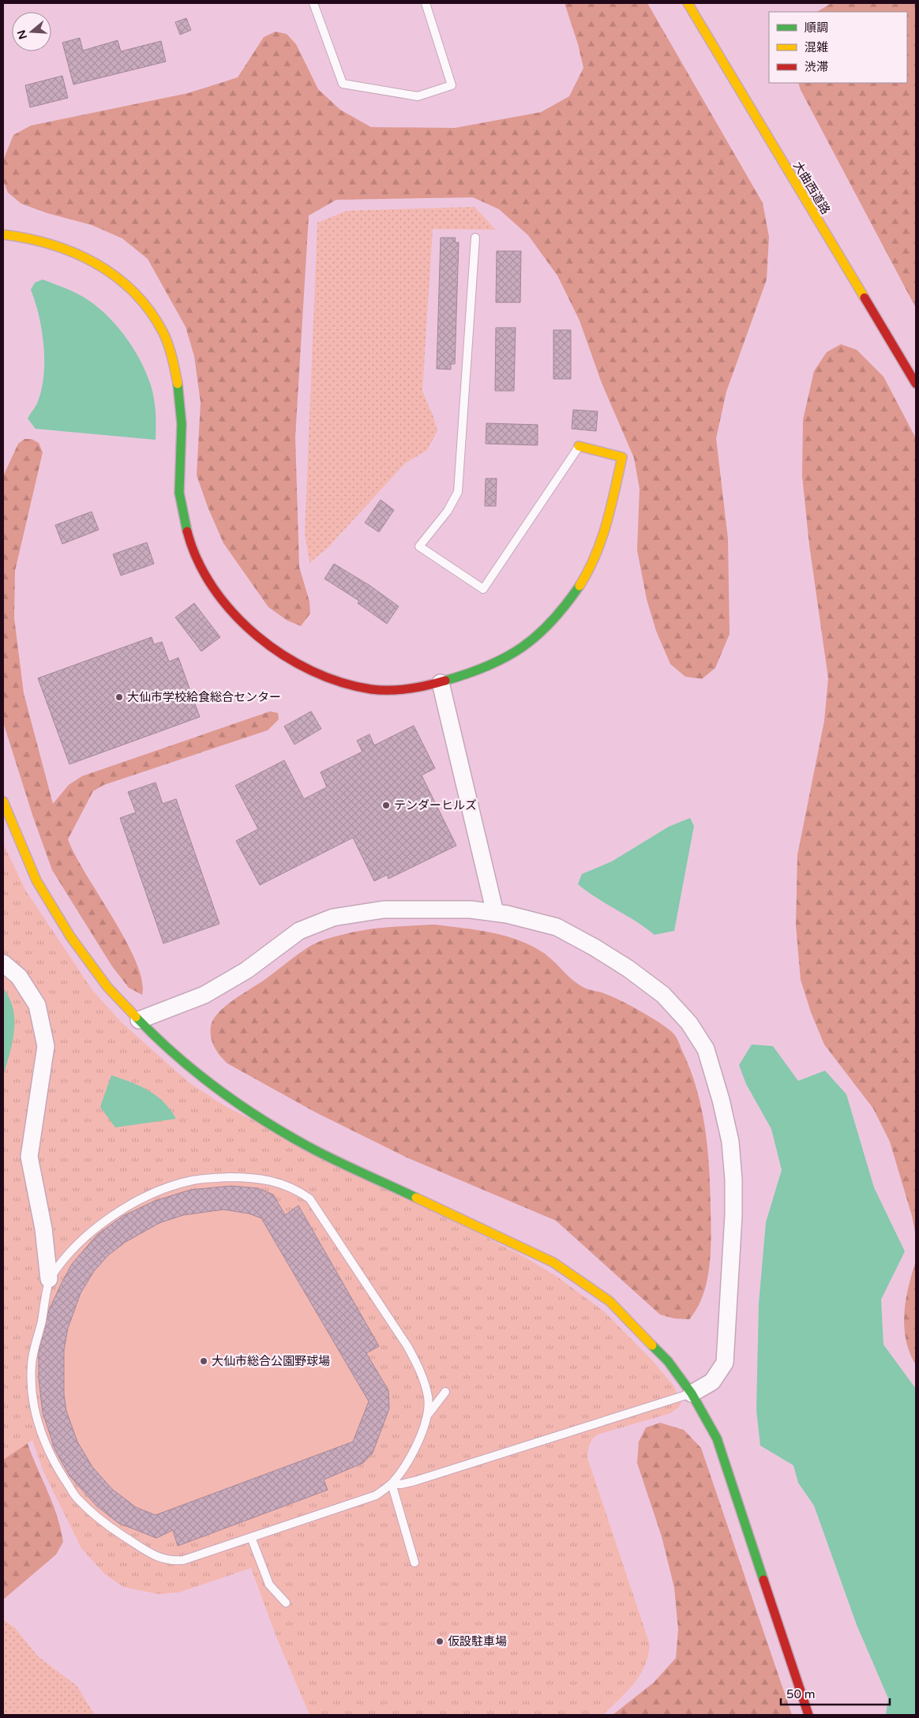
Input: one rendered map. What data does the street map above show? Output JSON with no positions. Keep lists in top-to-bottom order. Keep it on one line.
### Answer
{"streets":{"main road":["大曲西道路"]},"places":["大仙市学校給食総合センター","テンダーヒルズ","大仙市総合公園野球場","仮設駐車場"],"legend":["順調","混雑","渋滞"],"scale_bar":"50 m","north":"left"}
